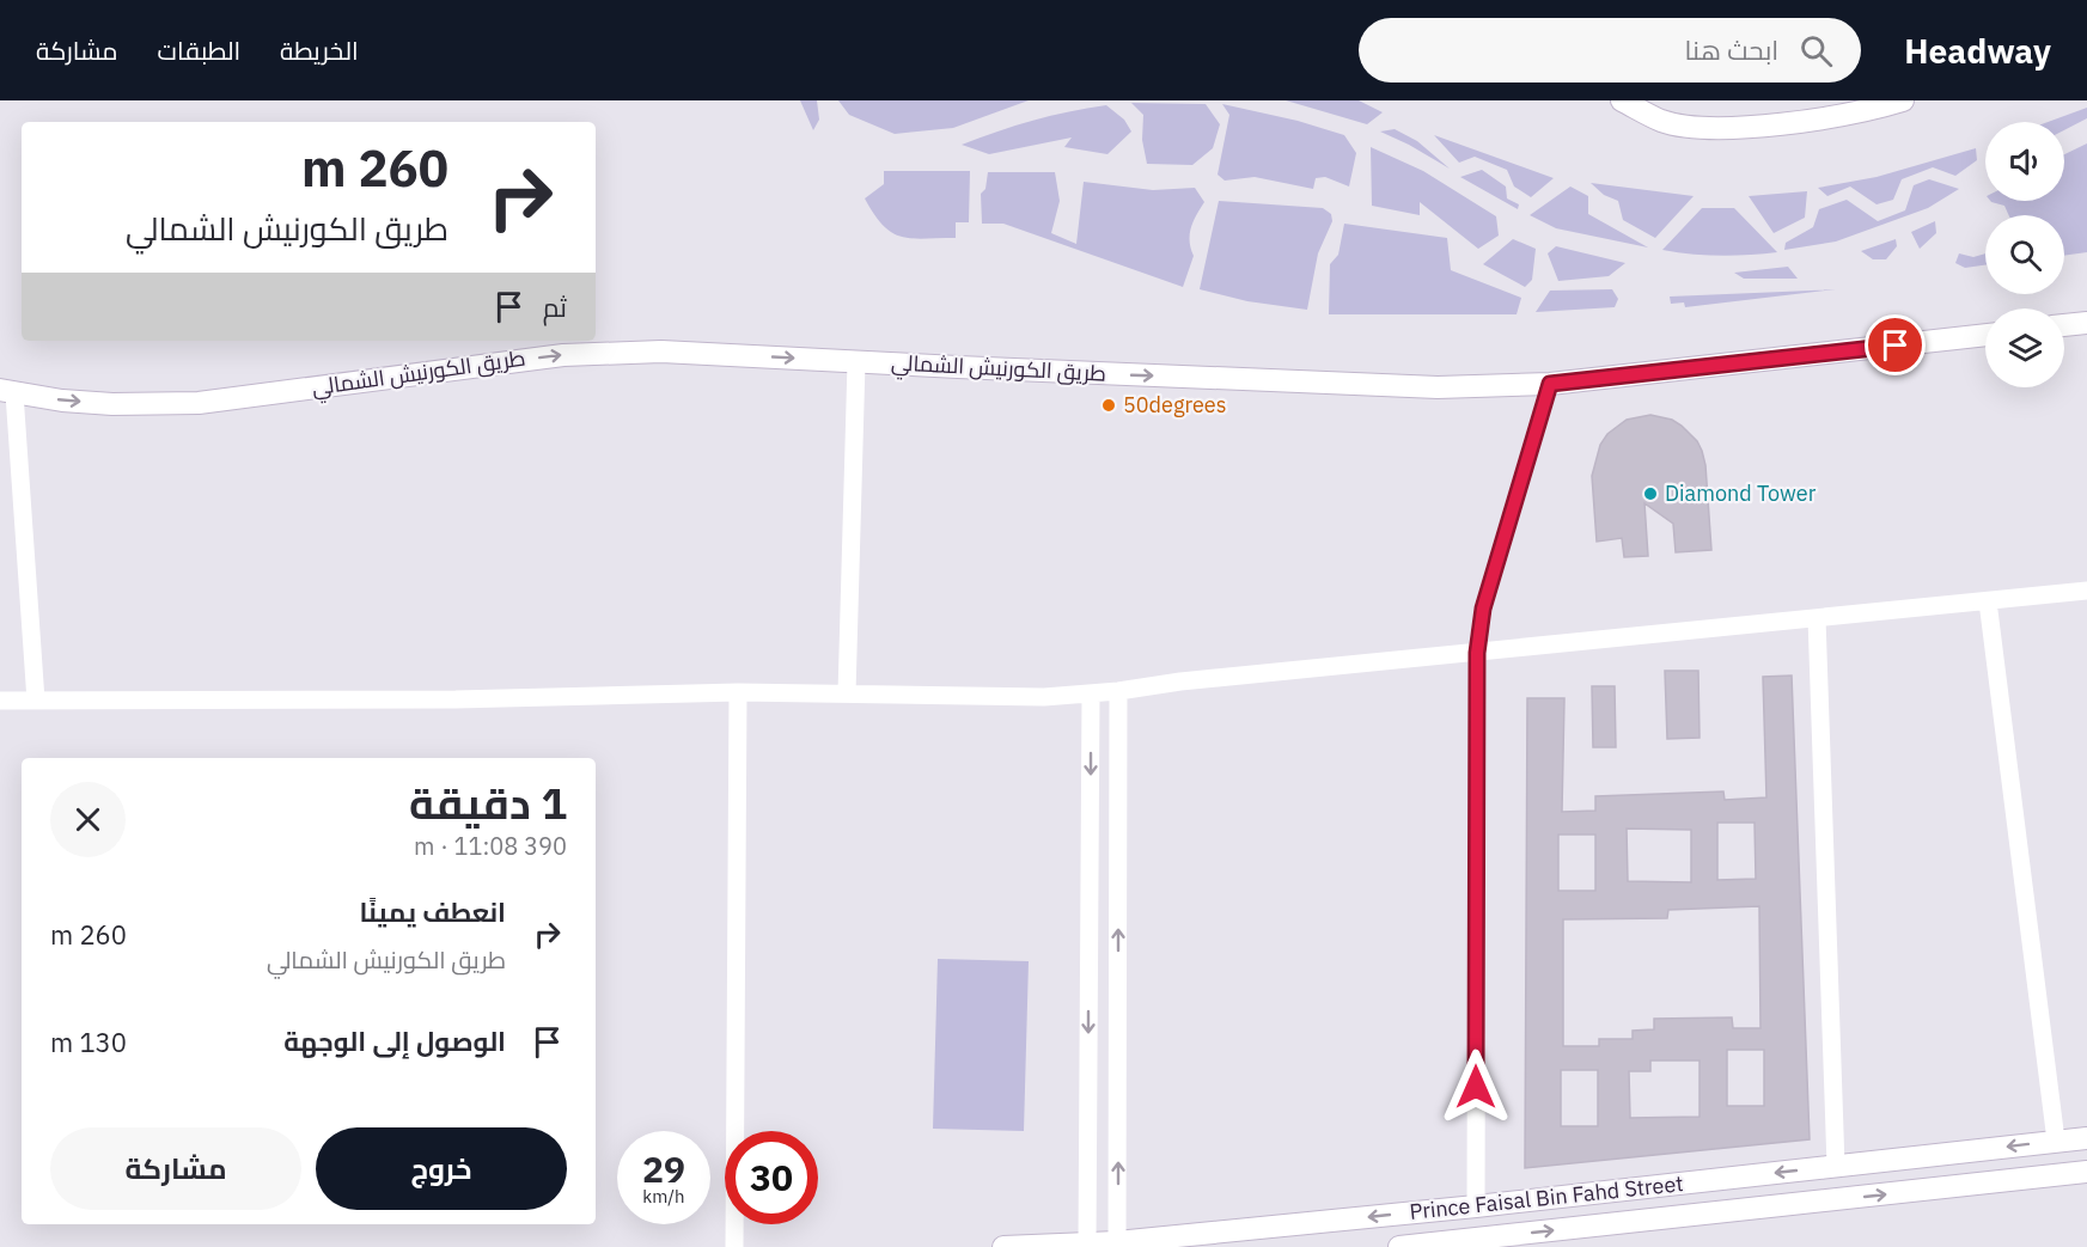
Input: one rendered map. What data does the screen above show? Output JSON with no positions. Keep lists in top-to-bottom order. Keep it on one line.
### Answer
{"streets":{"main road":["طريق الكورنيش الشمالي","Prince Faisal Bin Fahd Street"]},"one_way":["طريق الكورنيش الشمالي"],"places":["50degrees","Diamond Tower"],"page":{"header":"Headway","search":"ابحث هنا","nav":["الخريطة","الطبقات","مشاركة"],"turn":["260 m","طريق الكورنيش الشمالي"],"then":"ثم","heading":["1 دقيقة","390 m · 11:08"],"list":[{"name":"انعطف يمينًا","note":"طريق الكورنيش الشمالي","value":"260 m"},{"name":"الوصول إلى الوجهة","value":"130 m"}],"buttons":["خروج","مشاركة"],"speed":"29 km/h","limit":"30"}}
